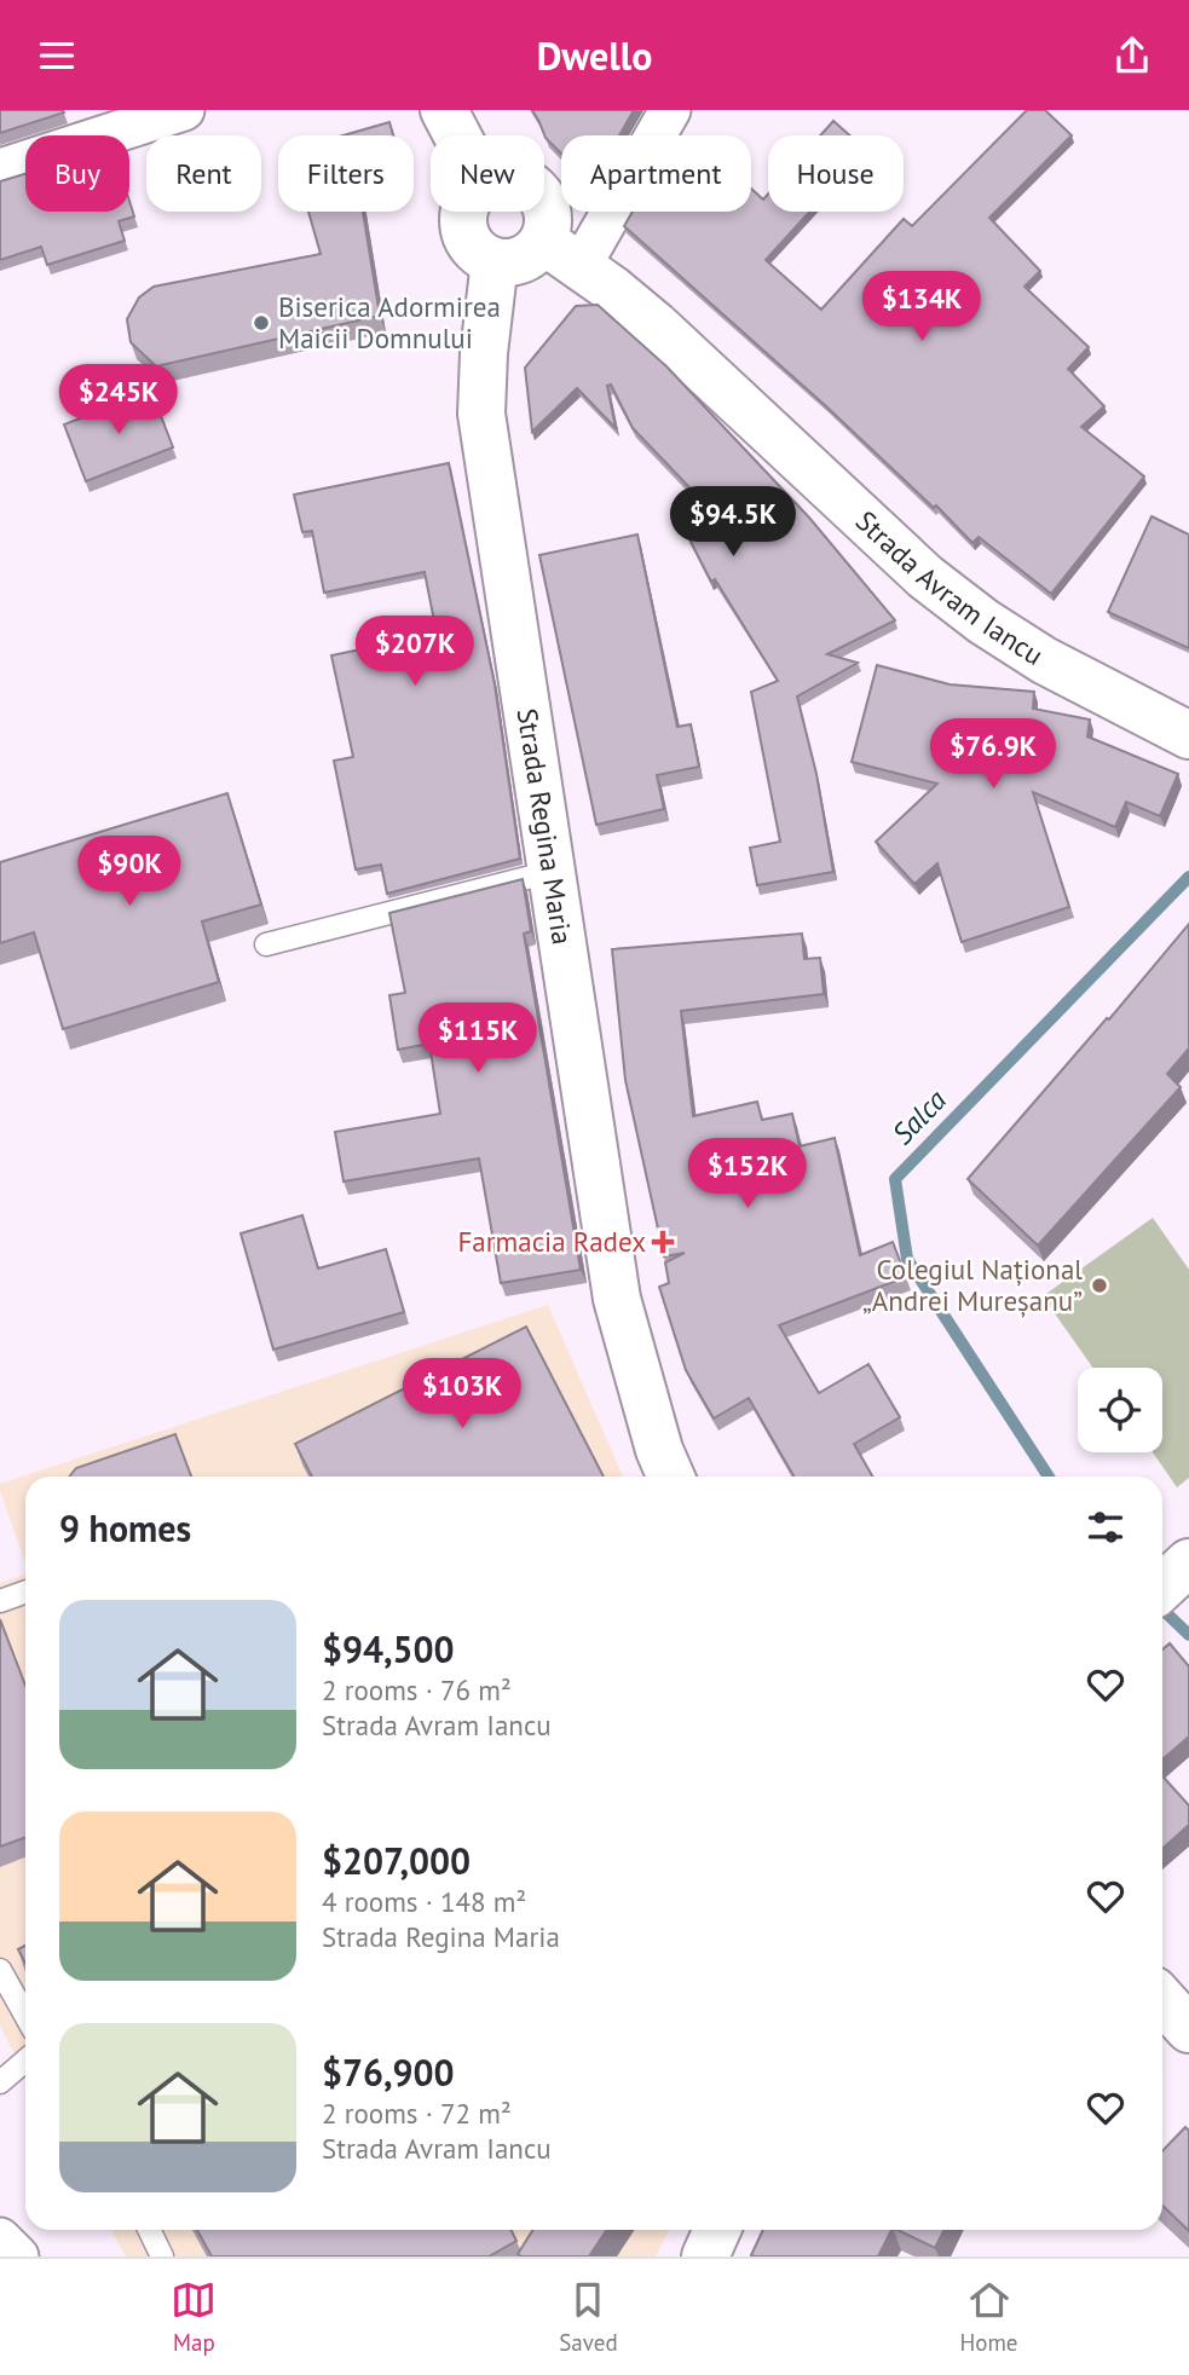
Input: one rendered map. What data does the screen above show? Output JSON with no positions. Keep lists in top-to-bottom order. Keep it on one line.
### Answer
{"streets":{"street":["Strada Avram Iancu","Strada Regina Maria"]},"water":["Salca"],"places":{"other":["Biserica Adormirea Maicii Domnului","Colegiul Național „Andrei Mureșanu”"],"health":["Farmacia Radex"]},"page":{"header":"Dwello","chip":["Buy","Rent","Filters","New","Apartment","House"],"price":["$134K","$245K","$94.5K","$207K","$76.9K","$90K","$115K","$152K","$103K"],"heading":"9 homes","list":[{"name":"$94,500","note":"2 rooms · 76 m² · Strada Avram Iancu"},{"name":"$207,000","note":"4 rooms · 148 m² · Strada Regina Maria"},{"name":"$76,900","note":"2 rooms · 72 m² · Strada Avram Iancu"}],"tabs":["Map","Saved","Home"]}}
